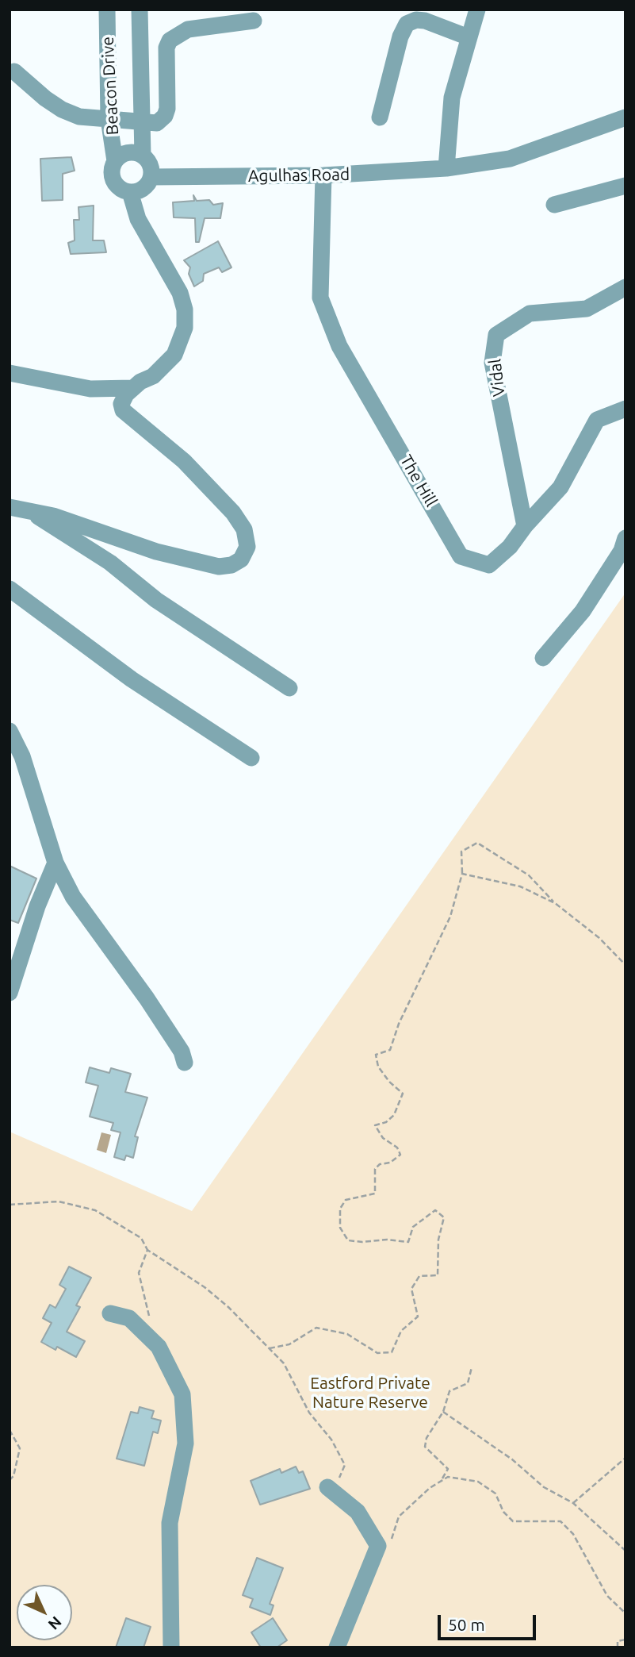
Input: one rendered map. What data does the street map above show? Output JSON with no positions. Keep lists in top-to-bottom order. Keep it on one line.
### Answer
{"streets":{"street":["Beacon Drive","Agulhas Road","Vidal","The Hill"]},"crossings":[["Beacon Drive","Agulhas Road"],["Agulhas Road","The Hill"],["Vidal","The Hill"]],"parks":["Eastford Private Nature Reserve"],"scale_bar":"50 m","north":"bottom right"}
